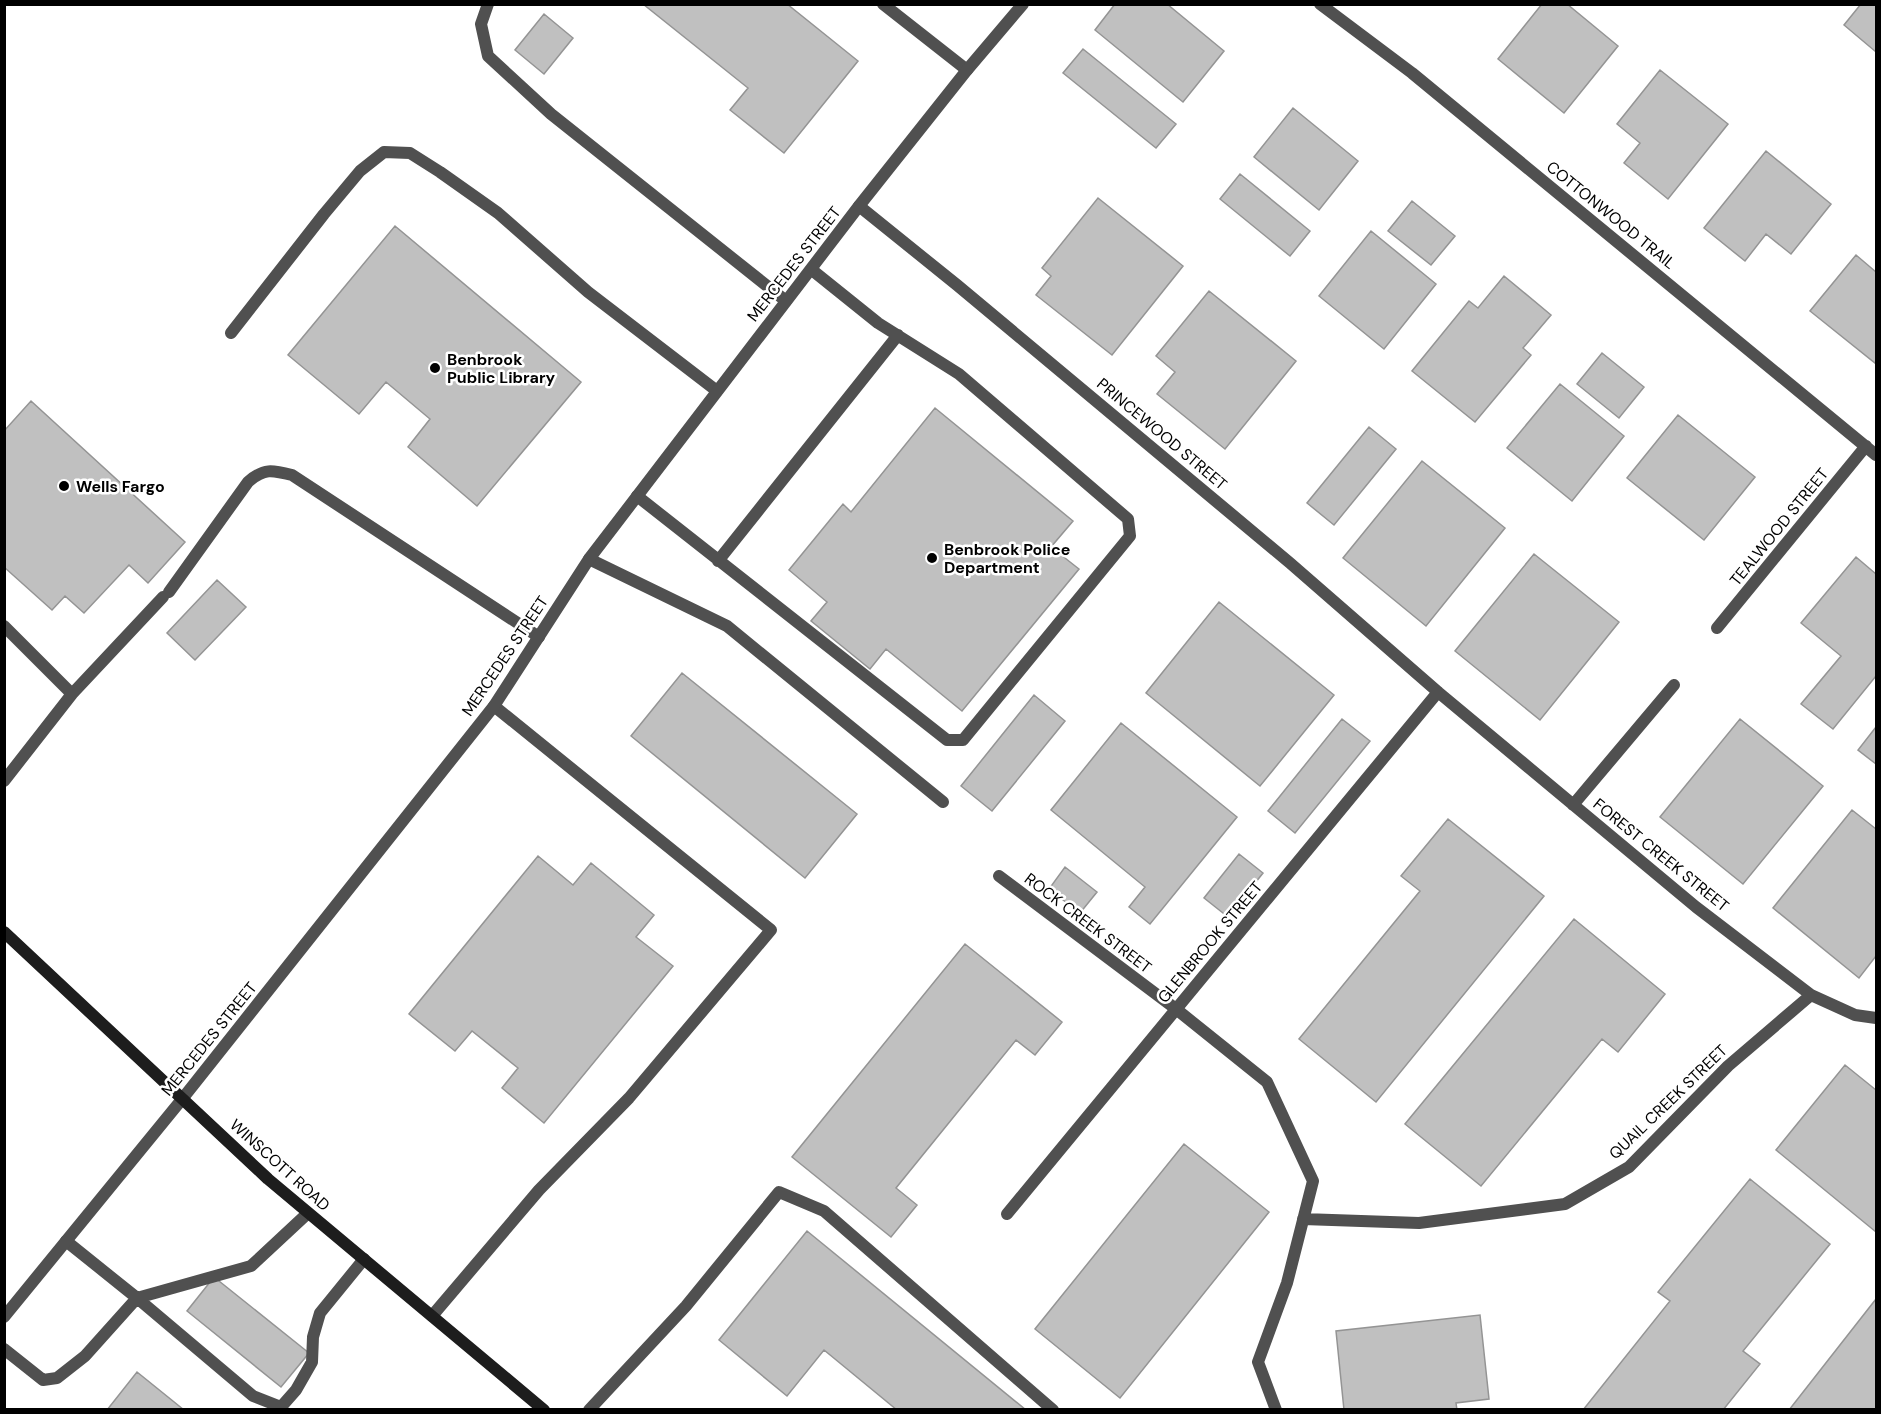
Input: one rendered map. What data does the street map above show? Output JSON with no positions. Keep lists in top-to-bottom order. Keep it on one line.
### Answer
{"streets":{"main road":["WINSCOTT ROAD"],"street":["COTTONWOOD TRAIL","MERCEDES STREET","PRINCEWOOD STREET","TEALWOOD STREET","FOREST CREEK STREET","ROCK CREEK STREET","GLENBROOK STREET","QUAIL CREEK STREET"]},"crossings":[["COTTONWOOD TRAIL","TEALWOOD STREET"],["MERCEDES STREET","PRINCEWOOD STREET"],["MERCEDES STREET","WINSCOTT ROAD"],["PRINCEWOOD STREET","FOREST CREEK STREET"],["PRINCEWOOD STREET","GLENBROOK STREET"],["FOREST CREEK STREET","GLENBROOK STREET"],["FOREST CREEK STREET","QUAIL CREEK STREET"],["ROCK CREEK STREET","GLENBROOK STREET"],["ROCK CREEK STREET","QUAIL CREEK STREET"]],"places":["Benbrook Public Library","Wells Fargo","Benbrook Police Department"]}
